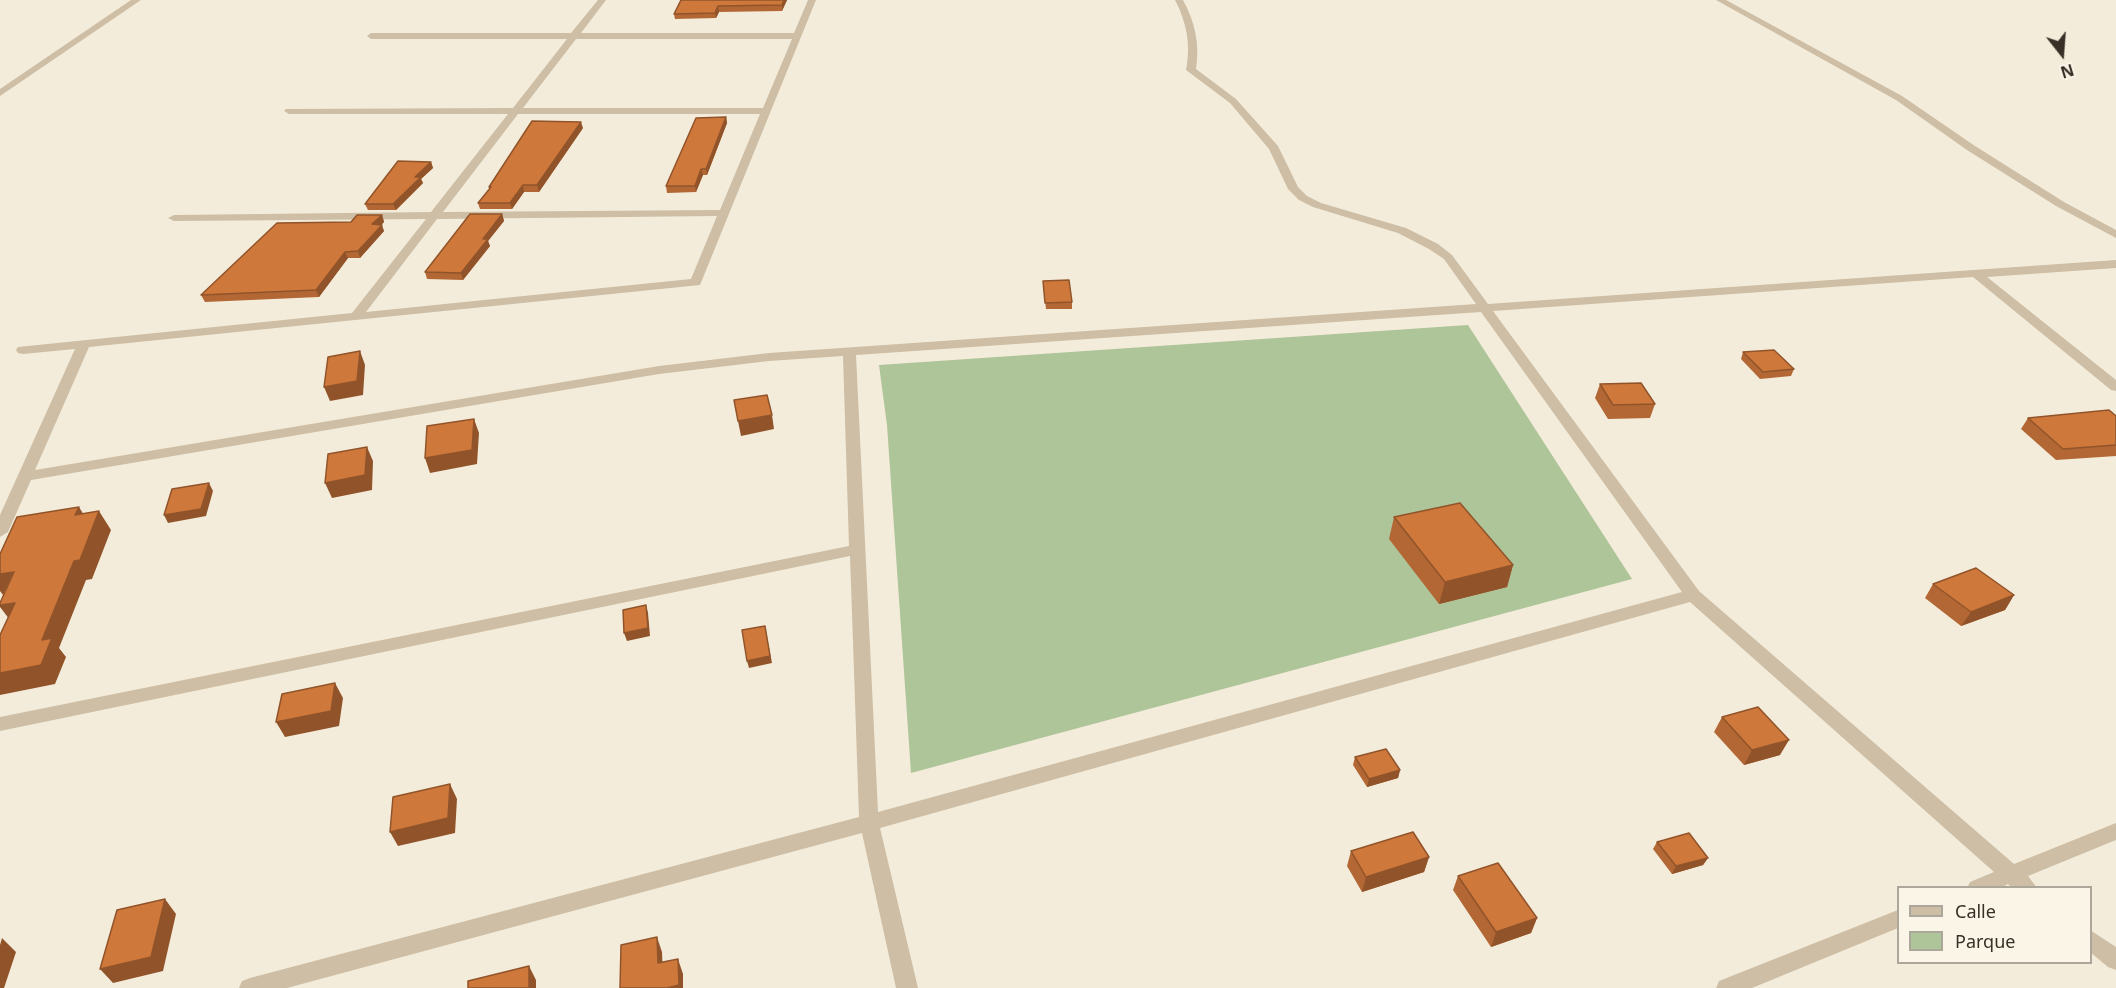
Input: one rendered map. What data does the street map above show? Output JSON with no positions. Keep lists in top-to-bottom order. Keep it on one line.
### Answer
{"legend":["Calle","Parque"],"north":"bottom"}
